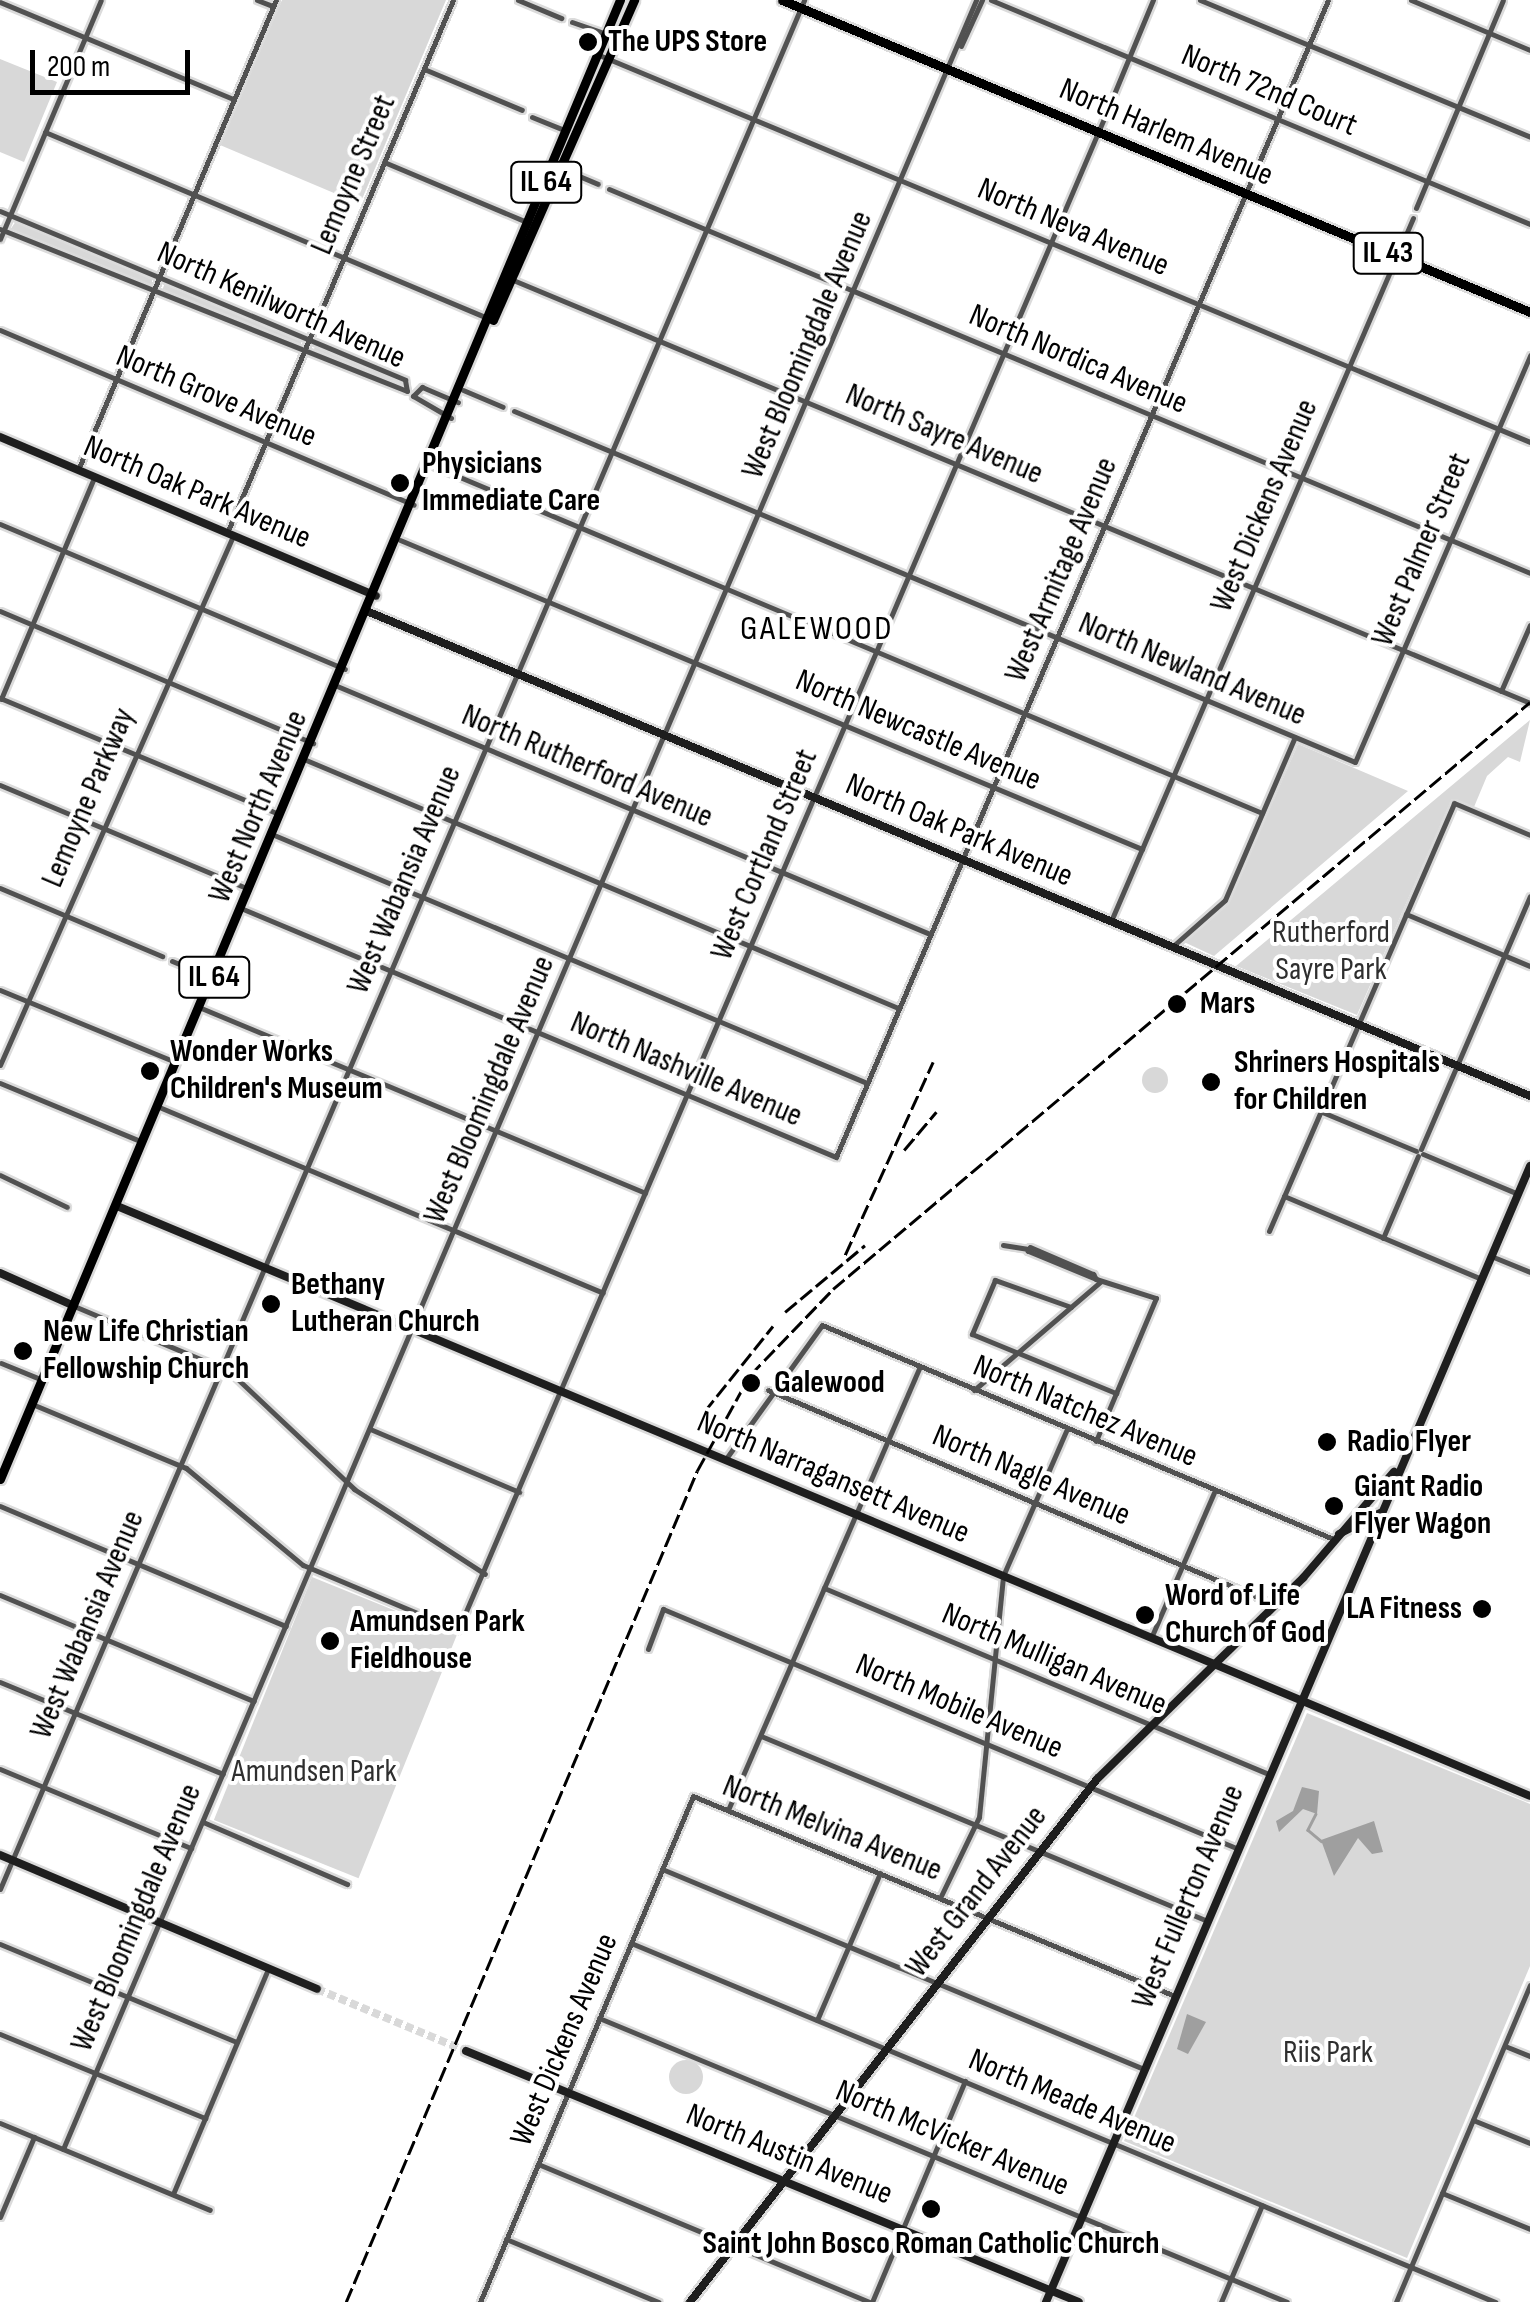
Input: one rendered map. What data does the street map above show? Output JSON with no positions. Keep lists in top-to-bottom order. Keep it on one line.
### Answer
{"streets":{"main road":["North Harlem Avenue","IL 64","IL 43","West North Avenue"],"street":["North 72nd Court","Lemoyne Street","North Neva Avenue","North Kenilworth Avenue","West Bloomingdale Avenue","North Nordica Avenue","North Grove Avenue","North Sayre Avenue","North Oak Park Avenue","West Dickens Avenue","West Palmer Street","West Armitage Avenue","North Newland Avenue","North Newcastle Avenue","North Rutherford Avenue","Lemoyne Parkway","West Cortland Street","West Wabansia Avenue","North Nashville Avenue","North Natchez Avenue","North Nagle Avenue","North Narragansett Avenue","North Mulligan Avenue","North Mobile Avenue","North Melvina Avenue","West Grand Avenue","West Fullerton Avenue","North Meade Avenue","North McVicker Avenue","North Austin Avenue"]},"crossings":[["North 72nd Court","West Armitage Avenue"],["North 72nd Court","West Cortland Street"],["North Harlem Avenue","West Bloomingdale Avenue"],["North Harlem Avenue","West Dickens Avenue"],["North Harlem Avenue","West Armitage Avenue"],["North Harlem Avenue","West Cortland Street"],["North Harlem Avenue","West Wabansia Avenue"],["Lemoyne Street","North Kenilworth Avenue"],["Lemoyne Street","North Grove Avenue"],["Lemoyne Street","North Oak Park Avenue"],["Lemoyne Street","Lemoyne Parkway"],["North Neva Avenue","West Bloomingdale Avenue"],["North Neva Avenue","West Dickens Avenue"],["North Neva Avenue","West Palmer Street"],["North Neva Avenue","West Armitage Avenue"],["North Neva Avenue","West North Avenue"],["North Neva Avenue","West Cortland Street"],["North Neva Avenue","West Wabansia Avenue"],["North Kenilworth Avenue","West North Avenue"],["West Bloomingdale Avenue","North Nordica Avenue"],["West Bloomingdale Avenue","North Sayre Avenue"],["West Bloomingdale Avenue","North Oak Park Avenue"],["West Bloomingdale Avenue","North Newland Avenue"],["West Bloomingdale Avenue","North Newcastle Avenue"],["West Bloomingdale Avenue","North Rutherford Avenue"],["West Bloomingdale Avenue","West Cortland Street"],["West Bloomingdale Avenue","North Nashville Avenue"],["West Bloomingdale Avenue","North Narragansett Avenue"],["North Nordica Avenue","West Dickens Avenue"],["North Nordica Avenue","West Palmer Street"],["North Nordica Avenue","West Armitage Avenue"],["North Nordica Avenue","West Cortland Street"],["North Nordica Avenue","West Wabansia Avenue"],["North Grove Avenue","West North Avenue"],["North Sayre Avenue","West Dickens Avenue"],["North Sayre Avenue","West Palmer Street"],["North Sayre Avenue","West Armitage Avenue"],["North Sayre Avenue","West North Avenue"],["North Sayre Avenue","West Cortland Street"],["North Sayre Avenue","West Wabansia Avenue"],["North Oak Park Avenue","West Dickens Avenue"],["North Oak Park Avenue","West Armitage Avenue"],["North Oak Park Avenue","Lemoyne Parkway"],["North Oak Park Avenue","West North Avenue"],["North Oak Park Avenue","West Cortland Street"],["North Oak Park Avenue","West Wabansia Avenue"],["West Dickens Avenue","North Newland Avenue"],["West Dickens Avenue","North Newcastle Avenue"],["West Dickens Avenue","North Melvina Avenue"],["West Dickens Avenue","North Meade Avenue"],["West Dickens Avenue","North McVicker Avenue"],["West Dickens Avenue","North Austin Avenue"],["West Palmer Street","North Newland Avenue"],["West Armitage Avenue","North Newland Avenue"],["West Armitage Avenue","North Newcastle Avenue"],["West Armitage Avenue","North Rutherford Avenue"],["West Armitage Avenue","North Nashville Avenue"],["North Newland Avenue","West Cortland Street"],["North Newland Avenue","West Wabansia Avenue"],["North Newcastle Avenue","West North Avenue"],["North Newcastle Avenue","West Cortland Street"],["North Newcastle Avenue","West Wabansia Avenue"],["North Rutherford Avenue","West North Avenue"],["North Rutherford Avenue","West Cortland Street"],["North Rutherford Avenue","West Wabansia Avenue"],["West North Avenue","North Nashville Avenue"],["West North Avenue","North Narragansett Avenue"],["West Cortland Street","North Nashville Avenue"],["West Cortland Street","North Narragansett Avenue"],["West Wabansia Avenue","North Nashville Avenue"],["West Wabansia Avenue","North Narragansett Avenue"],["North Natchez Avenue","North Nagle Avenue"],["North Natchez Avenue","West Grand Avenue"],["North Nagle Avenue","West Grand Avenue"],["North Narragansett Avenue","West Grand Avenue"],["North Narragansett Avenue","West Fullerton Avenue"],["North Mulligan Avenue","West Grand Avenue"],["North Mulligan Avenue","West Fullerton Avenue"],["North Mobile Avenue","West Grand Avenue"],["North Mobile Avenue","West Fullerton Avenue"],["North Melvina Avenue","West Grand Avenue"],["North Melvina Avenue","West Fullerton Avenue"],["West Grand Avenue","West Fullerton Avenue"],["West Grand Avenue","North Meade Avenue"],["West Grand Avenue","North McVicker Avenue"],["West Grand Avenue","North Austin Avenue"],["West Fullerton Avenue","North Meade Avenue"],["West Fullerton Avenue","North McVicker Avenue"],["West Fullerton Avenue","North Austin Avenue"]],"districts":["GALEWOOD"],"parks":["Rutherford Sayre Park","Amundsen Park","Riis Park"],"places":["The UPS Store","Physicians Immediate Care","Mars","Wonder Works Children's Museum","Shriners Hospitals for Children","Bethany Lutheran Church","New Life Christian Fellowship Church","Galewood","Radio Flyer","Giant Radio Flyer Wagon","LA Fitness","Word of Life Church of God","Amundsen Park Fieldhouse","Saint John Bosco Roman Catholic Church"],"scale_bar":"200 m"}
